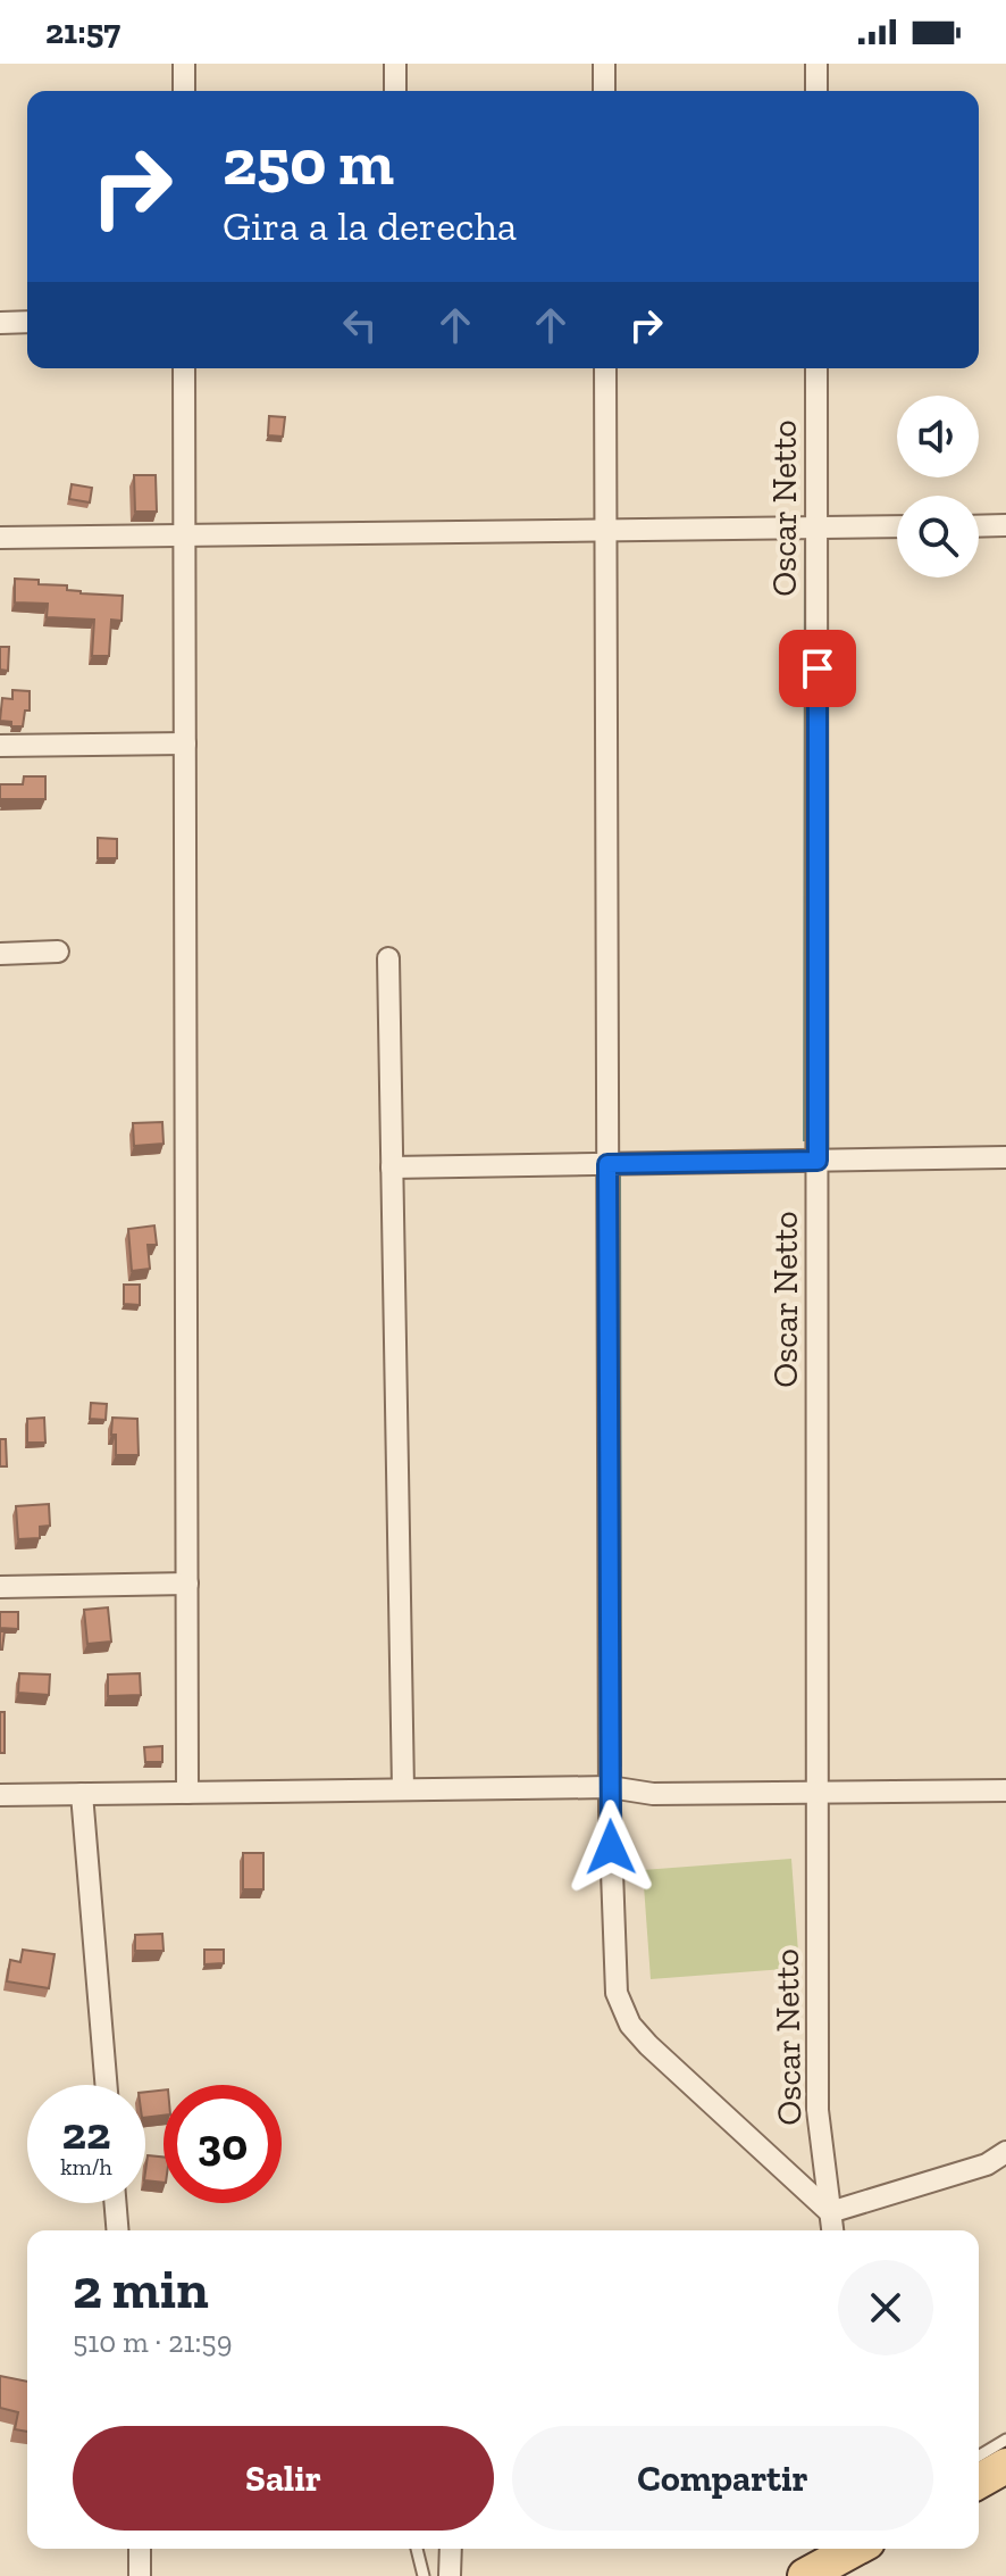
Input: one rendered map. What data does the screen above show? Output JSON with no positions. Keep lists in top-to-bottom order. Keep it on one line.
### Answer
{"streets":{"street":["Oscar Netto"]},"page":{"status":"21:57","turn":["250 m","Gira a la derecha"],"speed":"22 km/h","limit":"30","heading":["2 min","510 m · 21:59"],"buttons":["Salir","Compartir"]}}
